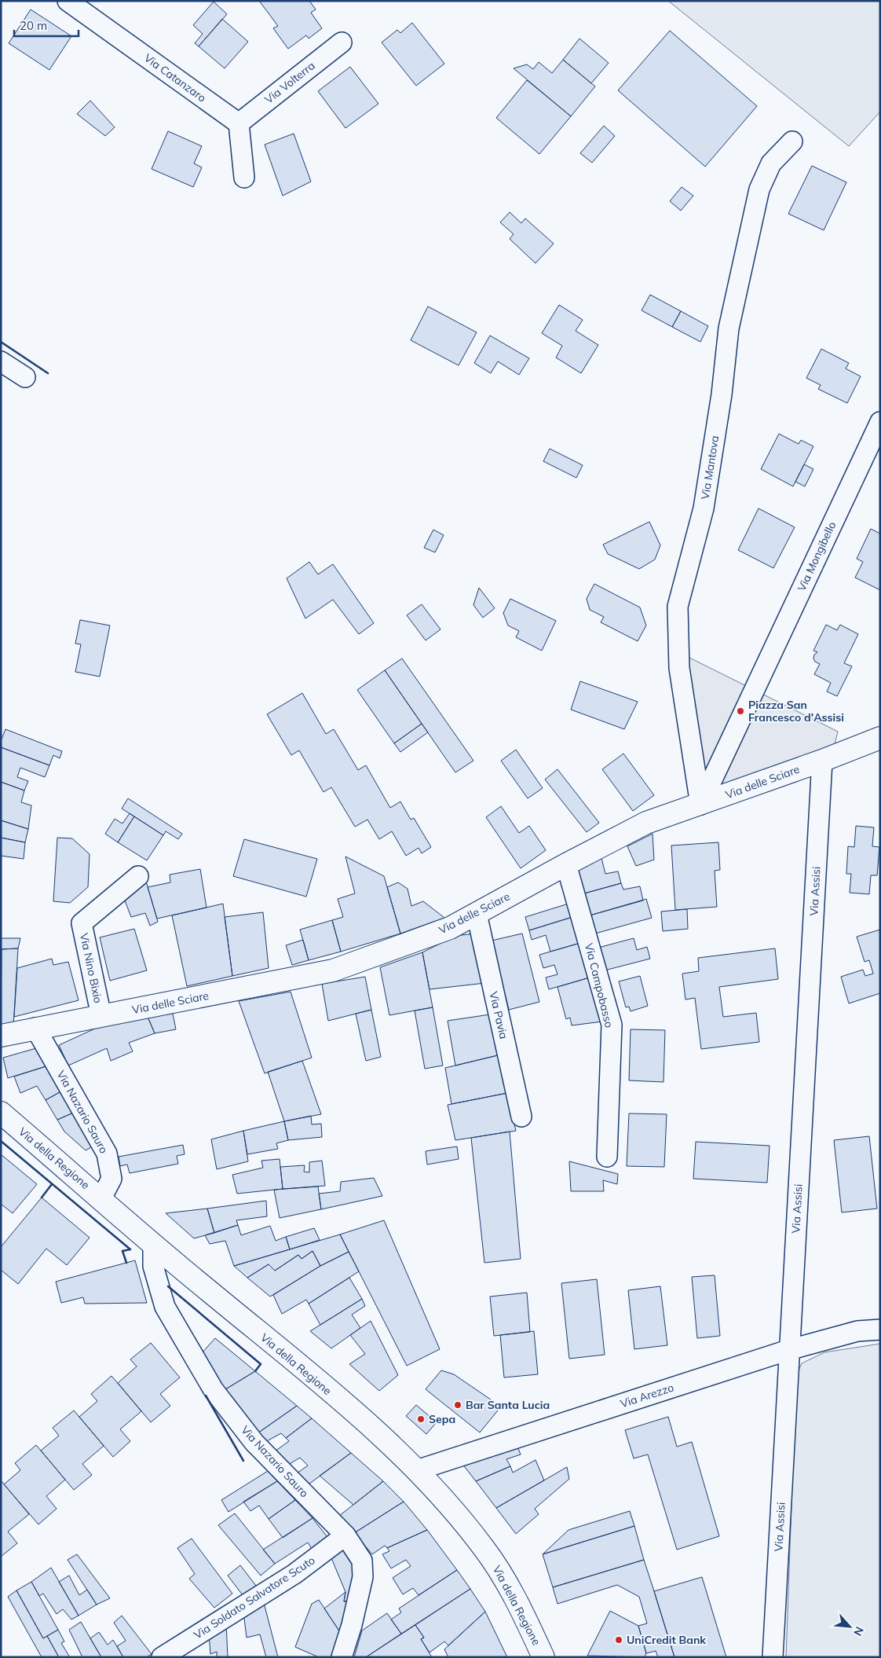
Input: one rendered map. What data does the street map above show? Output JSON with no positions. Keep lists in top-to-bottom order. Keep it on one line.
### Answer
{"streets":{"street":["Via Catanzaro","Via Volterra","Via Mantova","Via Mongibello","Via delle Sciare","Via Assisi","Via Nino Bixio","Via Campobasso","Via Pavia","Via Nazario Sauro","Via della Regione","Via Arezzo","Via Soldato Salvatore Scuto"]},"crossings":[["Via Catanzaro","Via Volterra"],["Via Mantova","Via Mongibello"],["Via Mantova","Via delle Sciare"],["Via Mongibello","Via delle Sciare"],["Via delle Sciare","Via Assisi"],["Via delle Sciare","Via Nino Bixio"],["Via delle Sciare","Via Campobasso"],["Via delle Sciare","Via Pavia"],["Via delle Sciare","Via Nazario Sauro"],["Via Assisi","Via Arezzo"],["Via Nazario Sauro","Via della Regione"],["Via Nazario Sauro","Via Soldato Salvatore Scuto"],["Via della Regione","Via Arezzo"]],"places":["Piazza San Francesco d'Assisi","Bar Santa Lucia","Sepa","UniCredit Bank"],"scale_bar":"20 m","north":"bottom right"}
